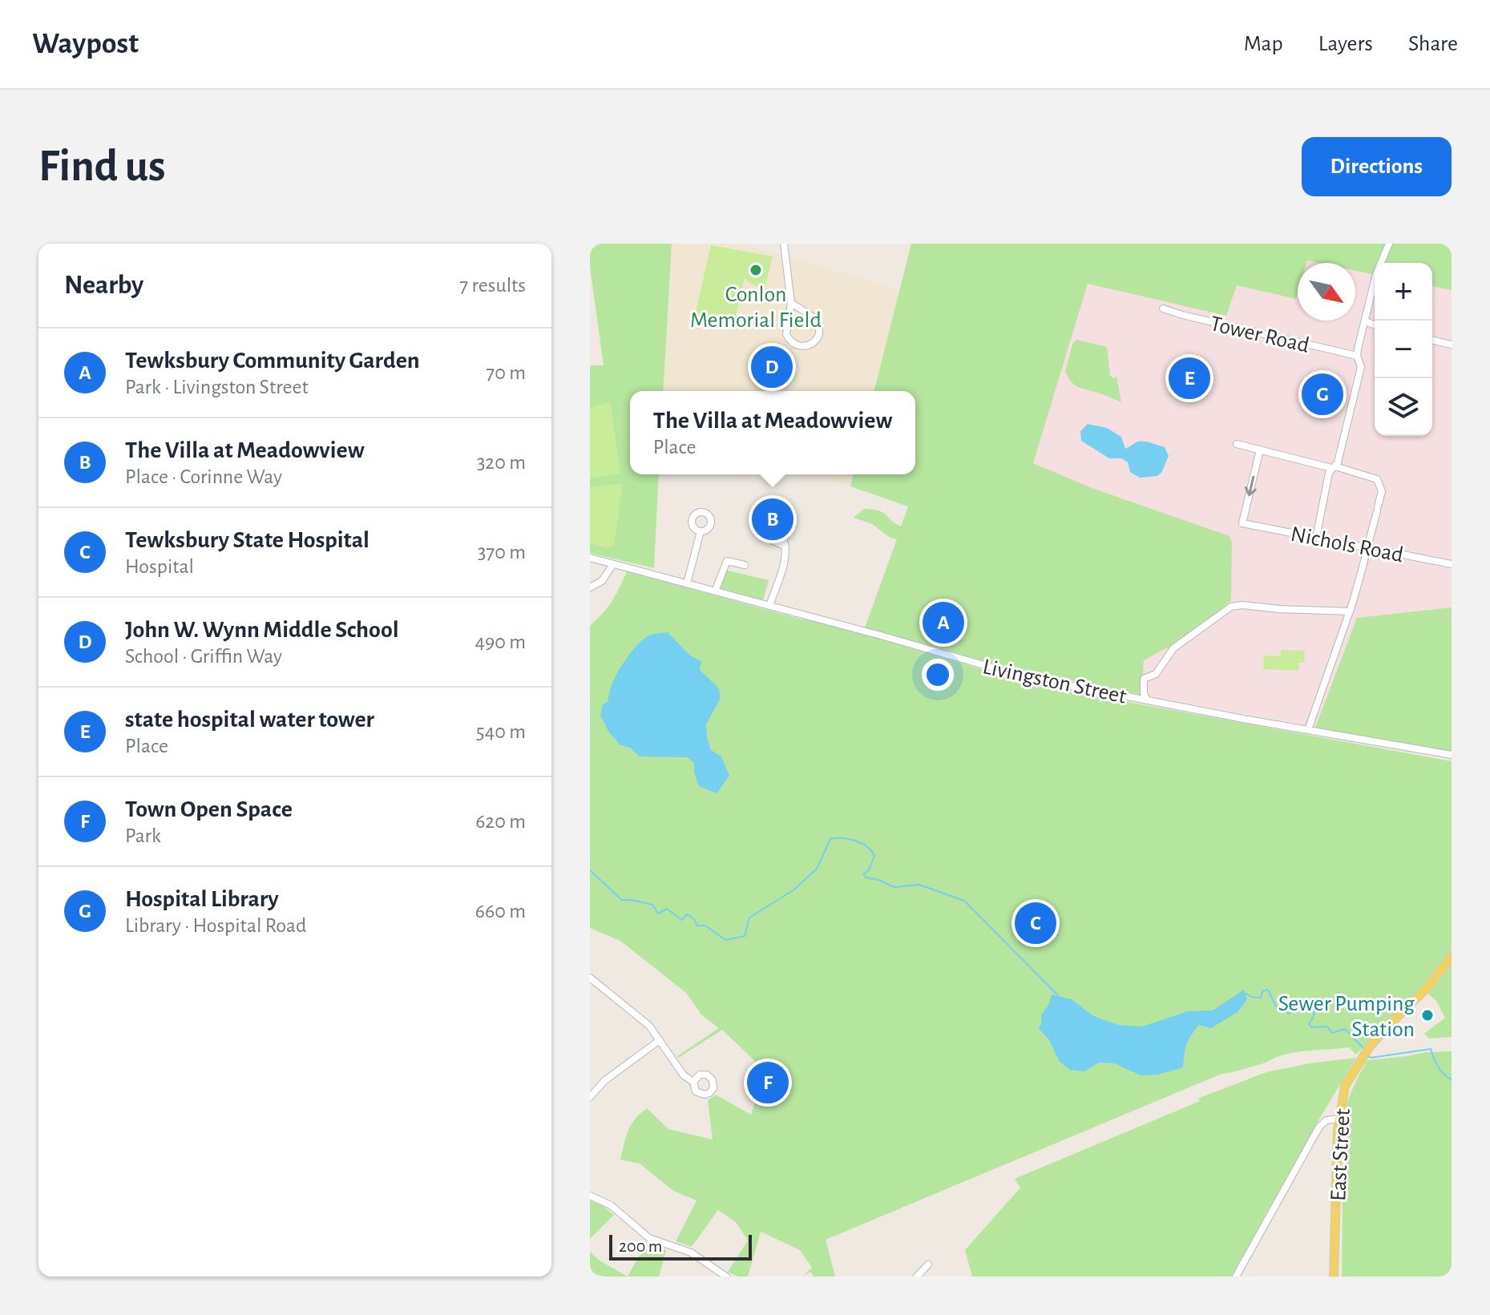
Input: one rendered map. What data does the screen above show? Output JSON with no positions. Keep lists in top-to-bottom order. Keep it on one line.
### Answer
{"streets":{"main road":["East Street"],"street":["Tower Road","Nichols Road","Livingston Street"]},"places":["Conlon Memorial Field","Sewer Pumping Station"],"scale_bar":"200 m","north":"bottom right","page":{"header":"Waypost","nav":["Map","Layers","Share"],"buttons":"Directions","title":"Find us","heading":["Nearby","7 results"],"map_buttons":["+","−"],"list":[{"mark":"A","name":"Tewksbury Community Garden","note":"Park · Livingston Street","value":"70 m"},{"mark":"B","name":"The Villa at Meadowview","note":"Place · Corinne Way","value":"320 m"},{"mark":"C","name":"Tewksbury State Hospital","note":"Hospital","value":"370 m"},{"mark":"D","name":"John W. Wynn Middle School","note":"School · Griffin Way","value":"490 m"},{"mark":"E","name":"state hospital water tower","note":"Place","value":"540 m"},{"mark":"F","name":"Town Open Space","note":"Park","value":"620 m"},{"mark":"G","name":"Hospital Library","note":"Library · Hospital Road","value":"660 m"}],"pins":["D","E","G","B","A","C","F"],"popup":["The Villa at Meadowview","Place"],"scale":"200 m"}}
